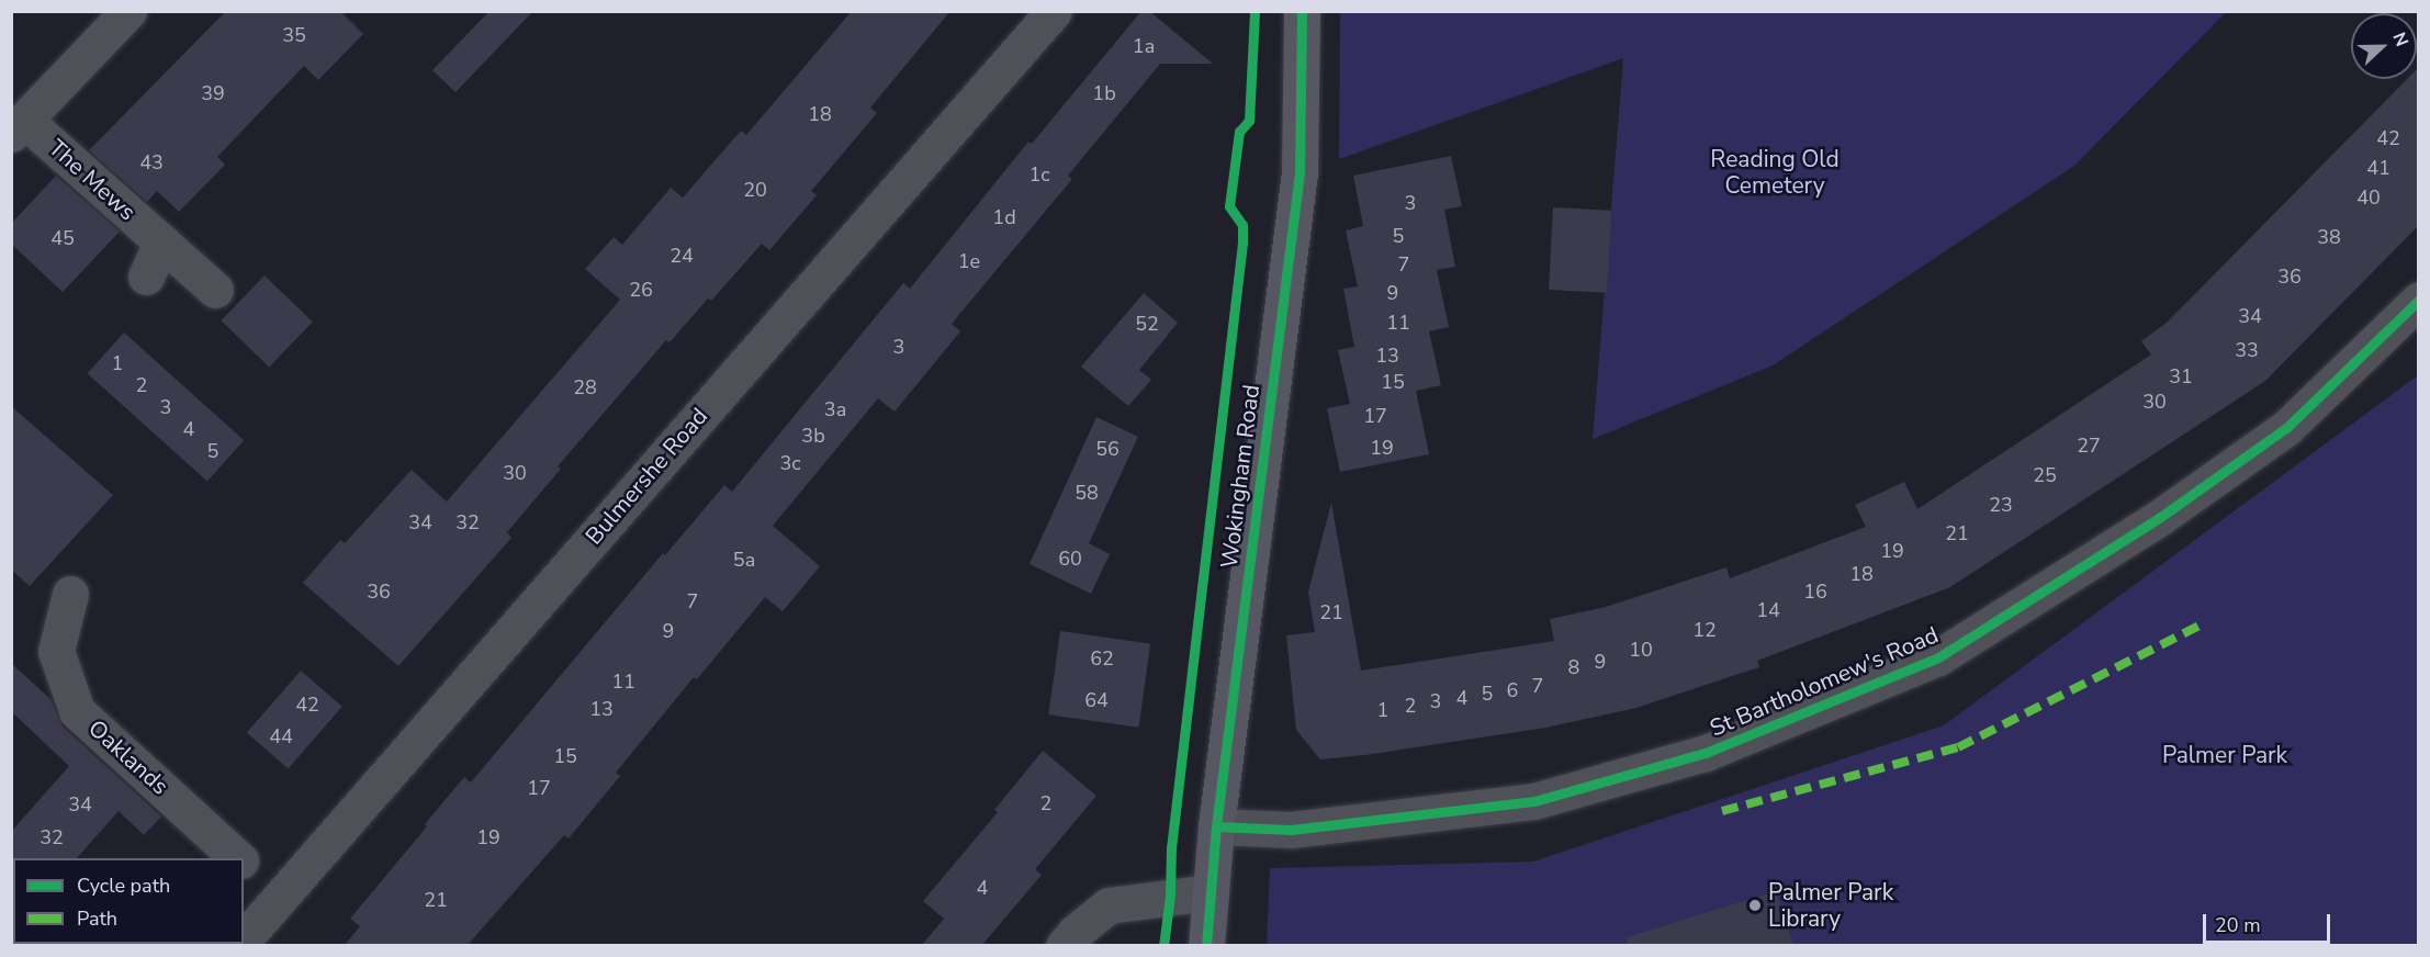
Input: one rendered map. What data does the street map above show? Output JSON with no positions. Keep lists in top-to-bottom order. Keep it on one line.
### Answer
{"streets":{"main road":["Wokingham Road"],"street":["The Mews","Bulmershe Road","St Bartholomew's Road","Oaklands"]},"crossings":[["Bulmershe Road","Oaklands"],["Wokingham Road","St Bartholomew's Road"]],"parks":["Reading Old Cemetery","Palmer Park"],"places":["Palmer Park Library"],"house_numbers":["35","1a","39","1b","18","42","43","41","1c","20","40","3","1d","5","38","45","24","1e","7","36","26","9","34","11","52","3","33","13","1","31","15","2","28","30","3","3a","17","4","3b","27","19","56","5","3c","30","25","58","23","34","32","21","19","60","5a","18","36","16","7","14","21","12","9","10","62","9","8","11","7","6","5","4","64","3","42","2","13","1","44","15","17","2","34","32","19","4","21"],"legend":["Cycle path","Path"],"scale_bar":"20 m","north":"right"}
